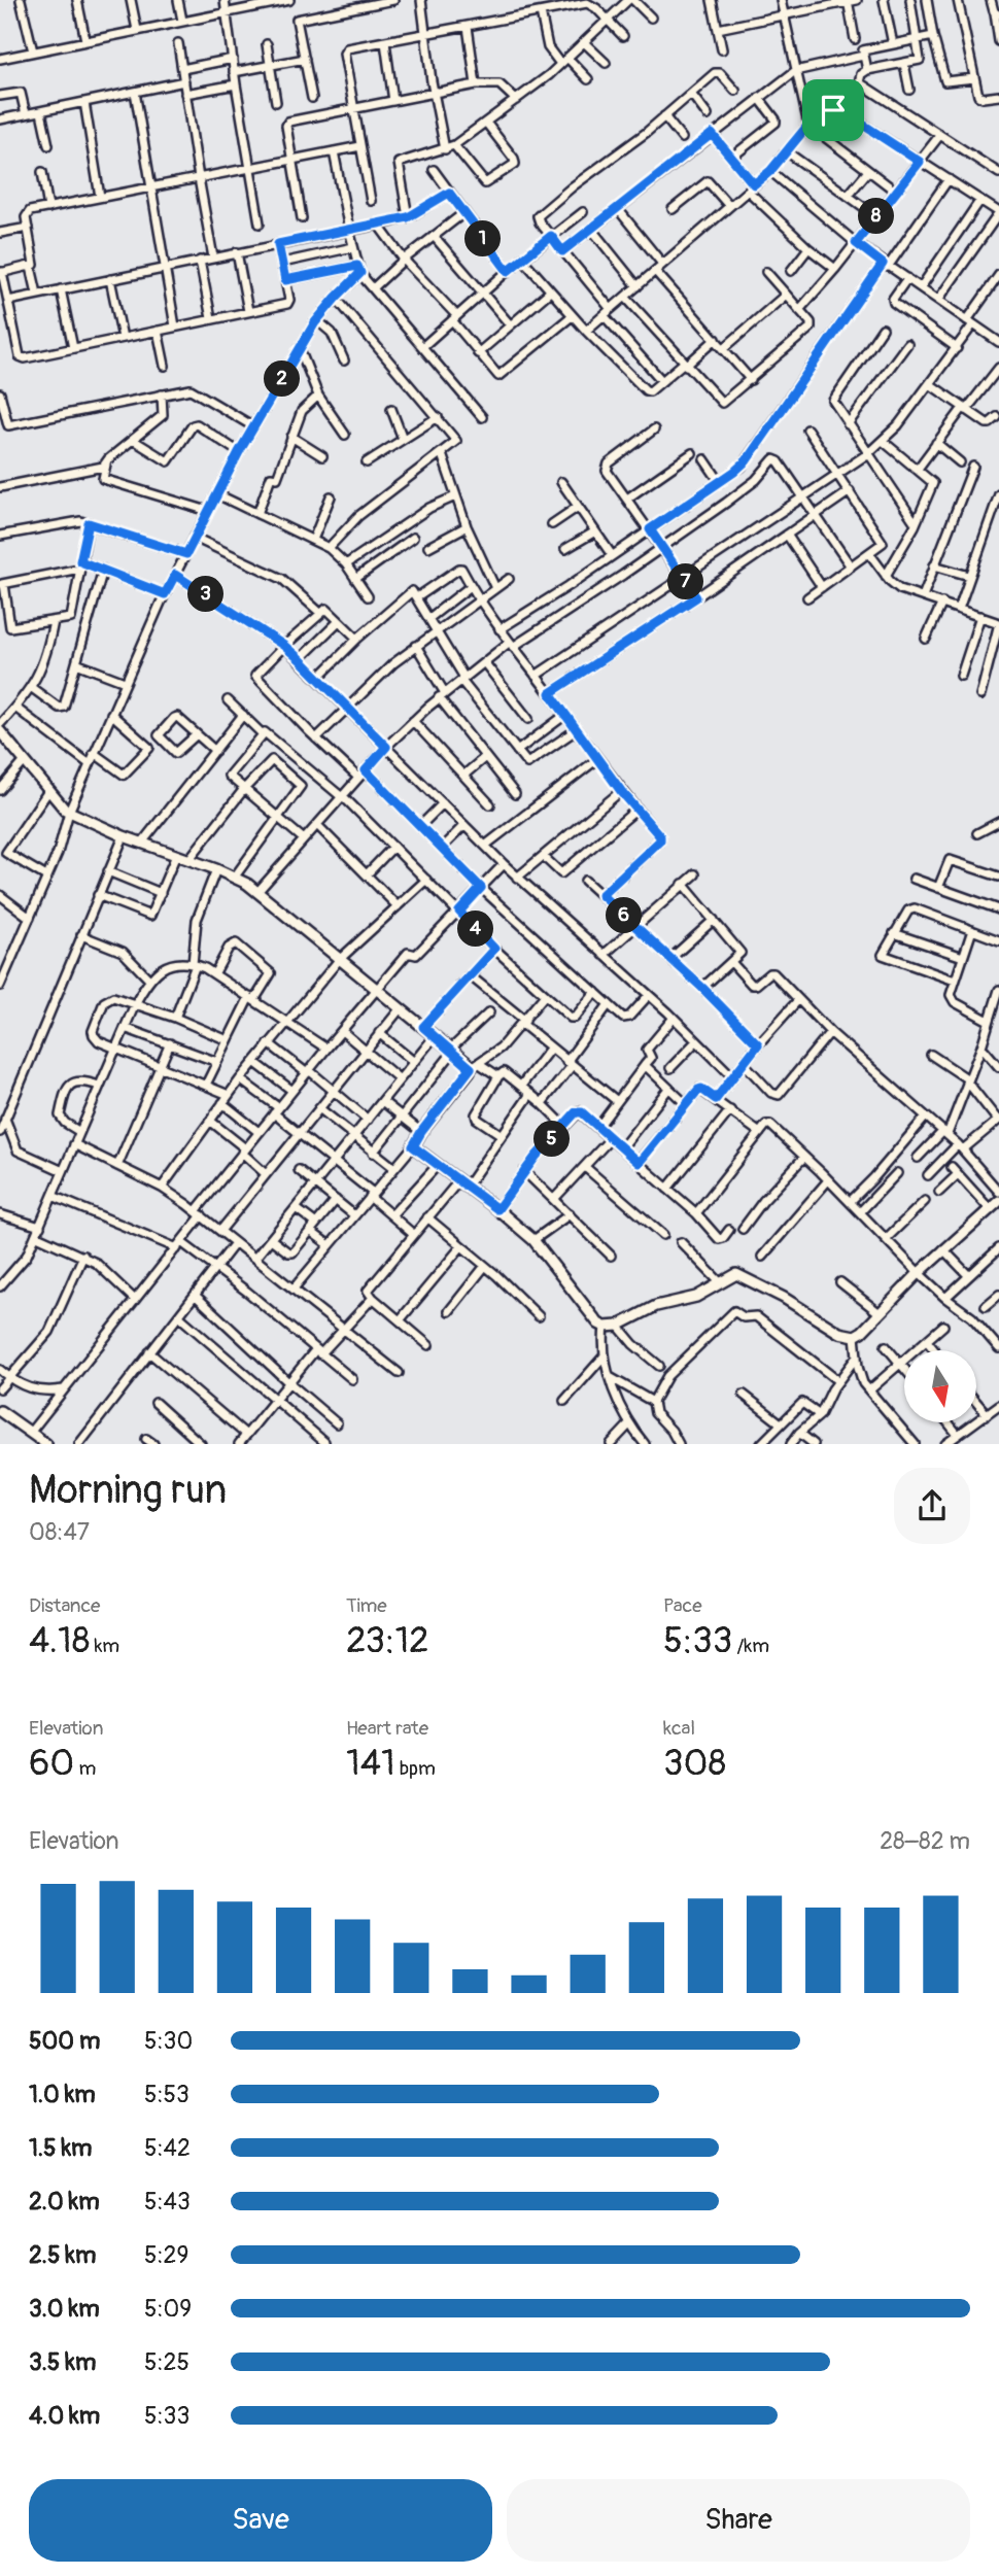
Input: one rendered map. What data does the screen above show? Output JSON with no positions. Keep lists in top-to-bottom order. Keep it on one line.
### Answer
{"north":"bottom","page":{"pins":["8","1","2","7","3","6","4","5"],"heading":["Morning run","08:47"],"stats":[["Distance","4.18 km"],["Time","23:12"],["Pace","5:33 /km"],["Elevation","60 m"],["Heart rate","141 bpm"],["kcal","308"]],"chart":["Elevation","28–82 m"],"list":[{"name":"500 m","note":"5:30"},{"name":"1.0 km","note":"5:53"},{"name":"1.5 km","note":"5:42"},{"name":"2.0 km","note":"5:43"},{"name":"2.5 km","note":"5:29"},{"name":"3.0 km","note":"5:09"},{"name":"3.5 km","note":"5:25"},{"name":"4.0 km","note":"5:33"}],"buttons":["Save","Share"]}}
